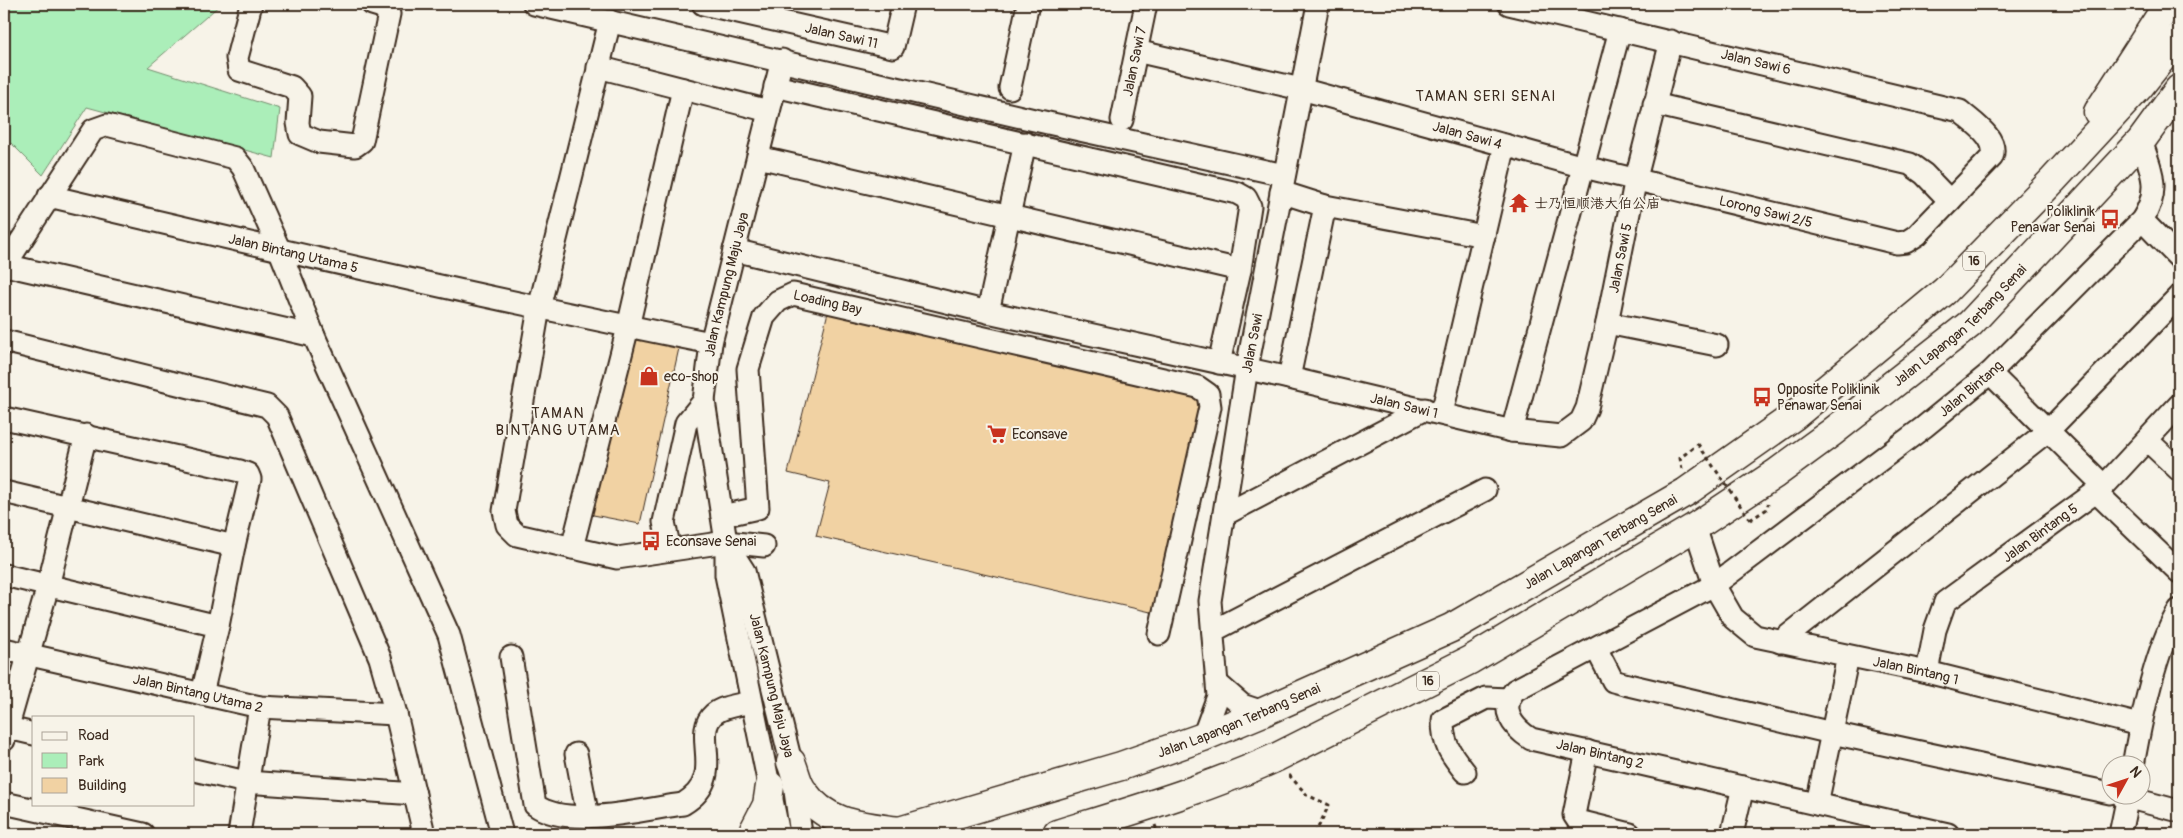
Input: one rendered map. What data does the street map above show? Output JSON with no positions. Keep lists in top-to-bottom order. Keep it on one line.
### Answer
{"streets":{"highway":["16","Jalan Lapangan Terbang Senai"],"street":["Jalan Sawi 11","Jalan Sawi 7","Jalan Sawi 6","Jalan Sawi 4","Lorong Sawi 2/5","Jalan Bintang Utama 5","Jalan Sawi 5","Jalan Kampung Maju Jaya","Loading Bay","Jalan Sawi","Jalan Bintang","Jalan Sawi 1","Jalan Bintang 5","Jalan Bintang 1","Jalan Bintang Utama 2","Jalan Bintang 2"]},"crossings":[["Jalan Sawi 7","Jalan Sawi 4"],["Jalan Sawi 6","Lorong Sawi 2/5"],["Jalan Sawi 6","Jalan Sawi 5"],["Jalan Sawi 4","Lorong Sawi 2/5"],["Jalan Sawi 4","Jalan Sawi 5"],["Jalan Sawi 4","Jalan Sawi"],["Lorong Sawi 2/5","Jalan Sawi 5"],["Jalan Bintang Utama 5","Jalan Kampung Maju Jaya"],["Jalan Sawi 5","Jalan Sawi 1"],["Jalan Kampung Maju Jaya","Loading Bay"],["Jalan Kampung Maju Jaya","Jalan Sawi 1"],["Jalan Lapangan Terbang Senai","Jalan Sawi"],["Jalan Lapangan Terbang Senai","Jalan Bintang"],["Jalan Lapangan Terbang Senai","Jalan Bintang 1"],["Jalan Sawi","Jalan Sawi 1"],["Jalan Bintang","Jalan Bintang 1"],["Jalan Bintang 5","Jalan Bintang 1"]],"districts":["TAMAN SERI SENAI","TAMAN BINTANG UTAMA"],"places":{"temple":["士乃恒顺港大伯公庙"],"bus stop":["Poliklinik Penawar Senai","Opposite Poliklinik Penawar Senai","Econsave Senai"],"shop":["eco-shop"],"supermarket":["Econsave"]},"legend":["Road","Park","Building"],"north":"top right"}
